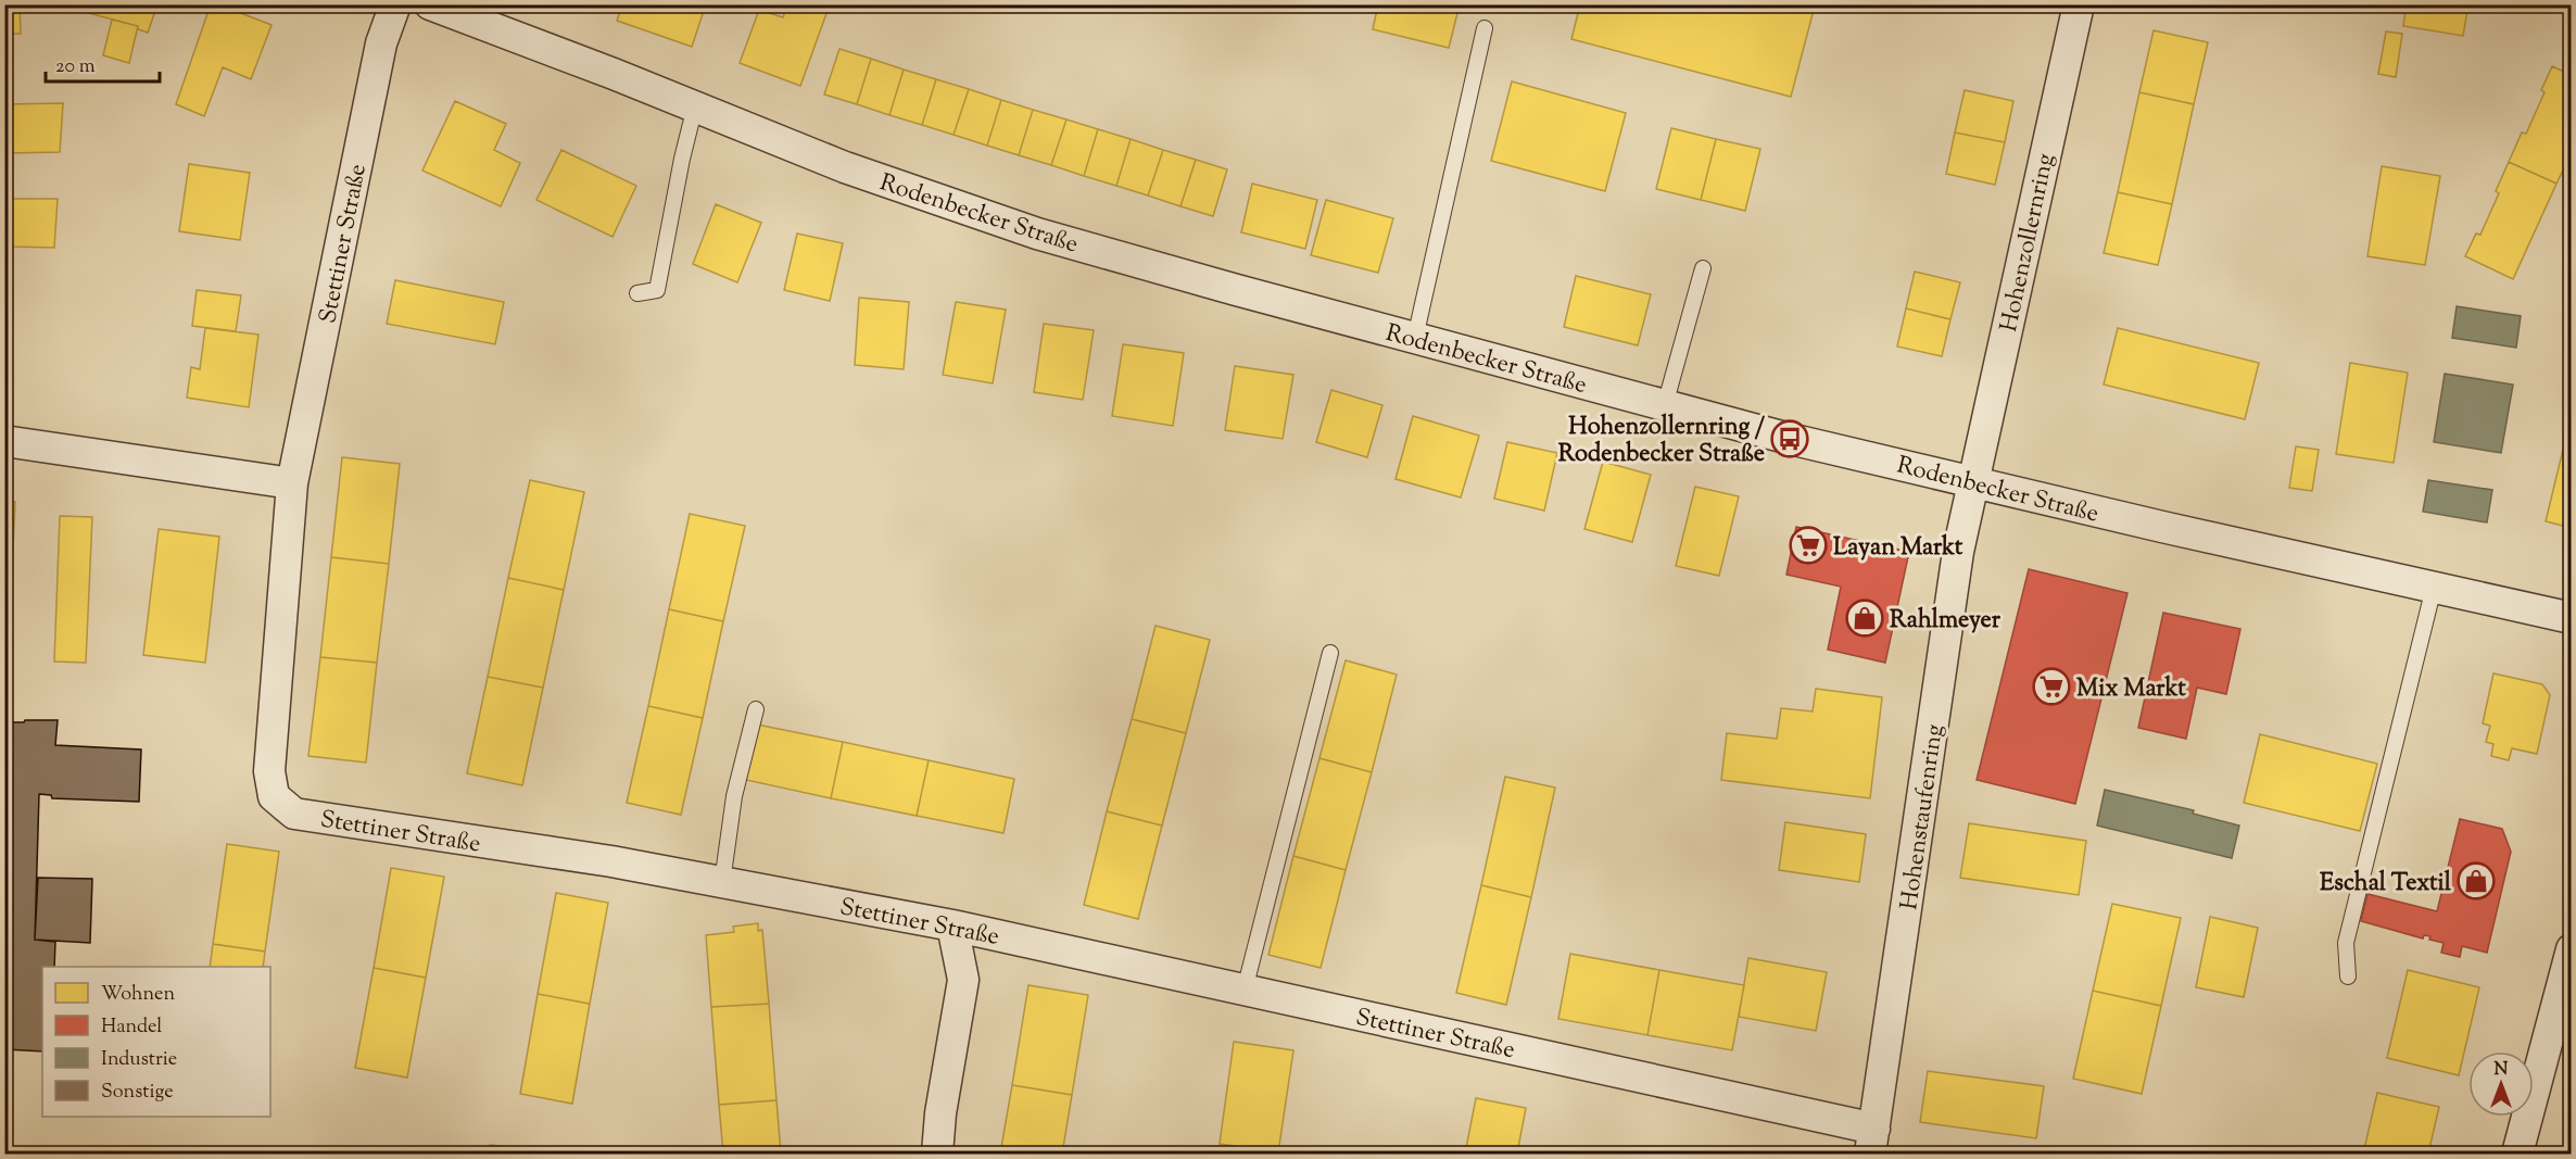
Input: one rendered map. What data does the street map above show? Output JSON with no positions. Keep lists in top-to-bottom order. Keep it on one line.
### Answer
{"streets":{"street":["Rodenbecker Straße","Hohenzollernring","Stettiner Straße","Hohenstaufenring"]},"crossings":[["Rodenbecker Straße","Hohenzollernring"],["Rodenbecker Straße","Hohenstaufenring"],["Hohenzollernring","Hohenstaufenring"],["Stettiner Straße","Hohenstaufenring"]],"places":{"bus stop":["Hohenzollernring / Rodenbecker Straße"],"supermarket":["Layan Markt","Mix Markt"],"shop":["Rahlmeyer","Eschal Textil"]},"legend":["Wohnen","Handel","Industrie","Sonstige"],"scale_bar":"20 m","north":"top"}
